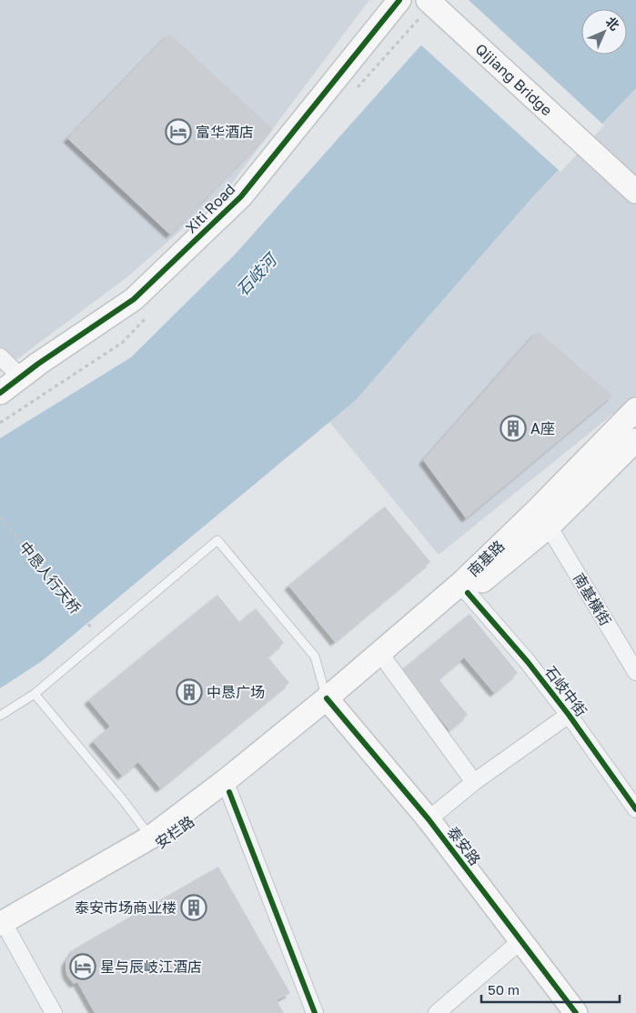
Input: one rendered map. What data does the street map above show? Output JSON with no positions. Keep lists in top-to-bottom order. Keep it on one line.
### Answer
{"streets":{"main road":["Qijiang Bridge","Xiti Road","南基路","安栏路","泰安路"],"street":["南基橫街","石岐中街"],"path":["中恳人行天桥"]},"crossings":[["南基路","南基橫街"],["南基路","石岐中街"],["南基路","安栏路"],["南基路","泰安路"],["安栏路","泰安路"]],"water":["石岐河"],"places":{"hotel":["富华酒店","星与辰岐江酒店"],"building":["A座","中恳广场","泰安市场商业楼"]},"scale_bar":"50 m","north":"top right"}
